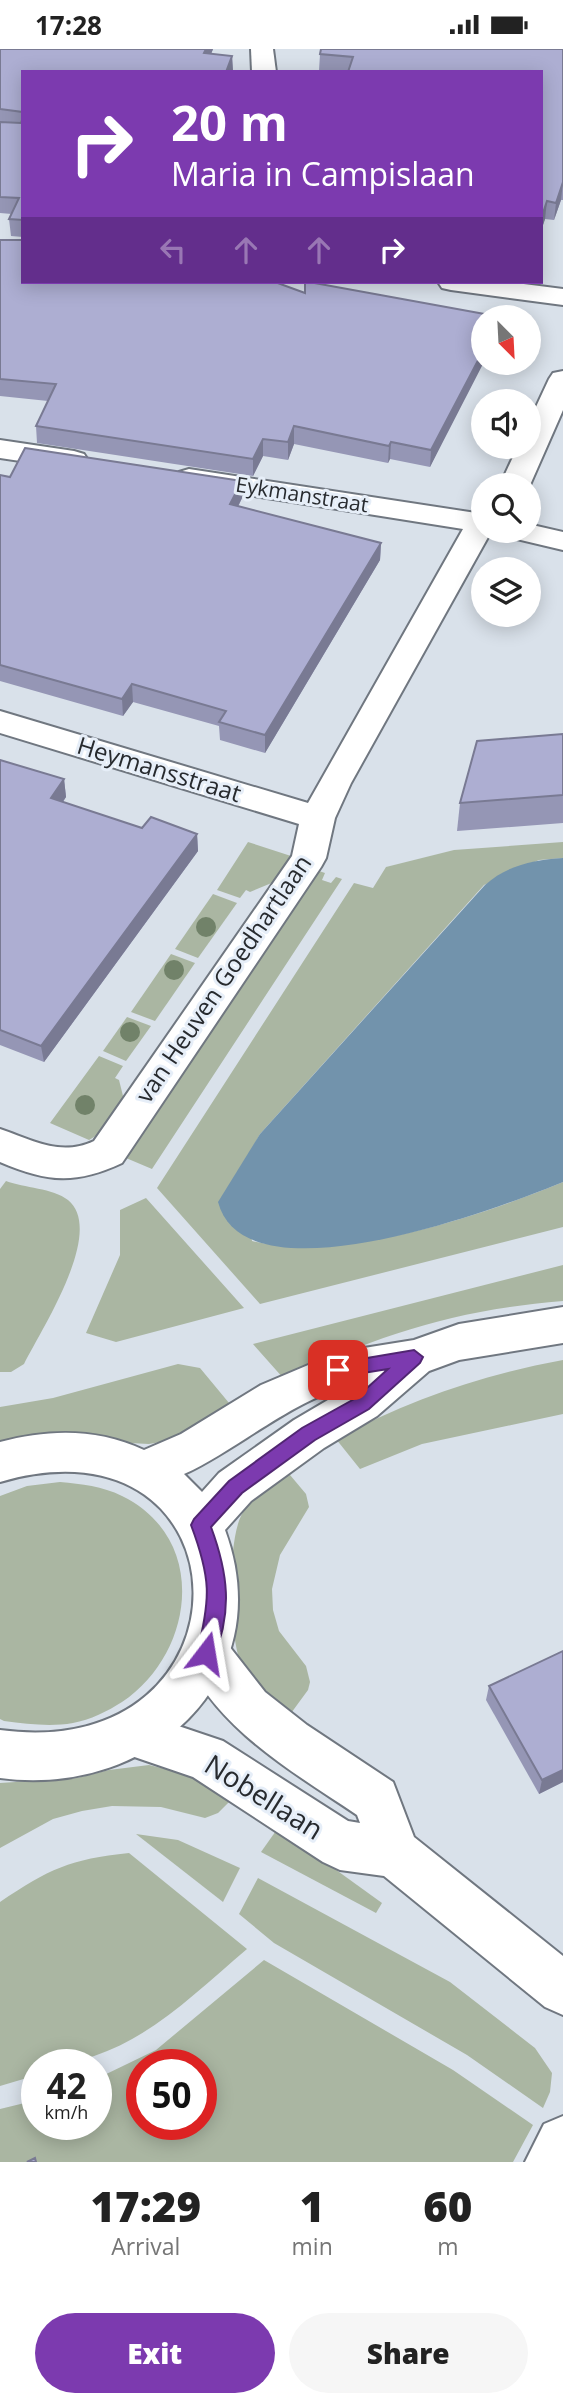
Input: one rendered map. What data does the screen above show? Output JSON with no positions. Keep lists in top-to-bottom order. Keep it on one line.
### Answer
{"streets":{"street":["Eykmanstraat","Heymansstraat","van Heuven Goedhartlaan","Nobellaan"]},"crossings":[["Heymansstraat","van Heuven Goedhartlaan"]],"north":"bottom right","page":{"status":"17:28","turn":["20 m","Maria in Campislaan"],"speed":"42 km/h","limit":"50","eta":["17:29","Arrival","1","min","60","m"],"buttons":["Exit","Share"]}}
